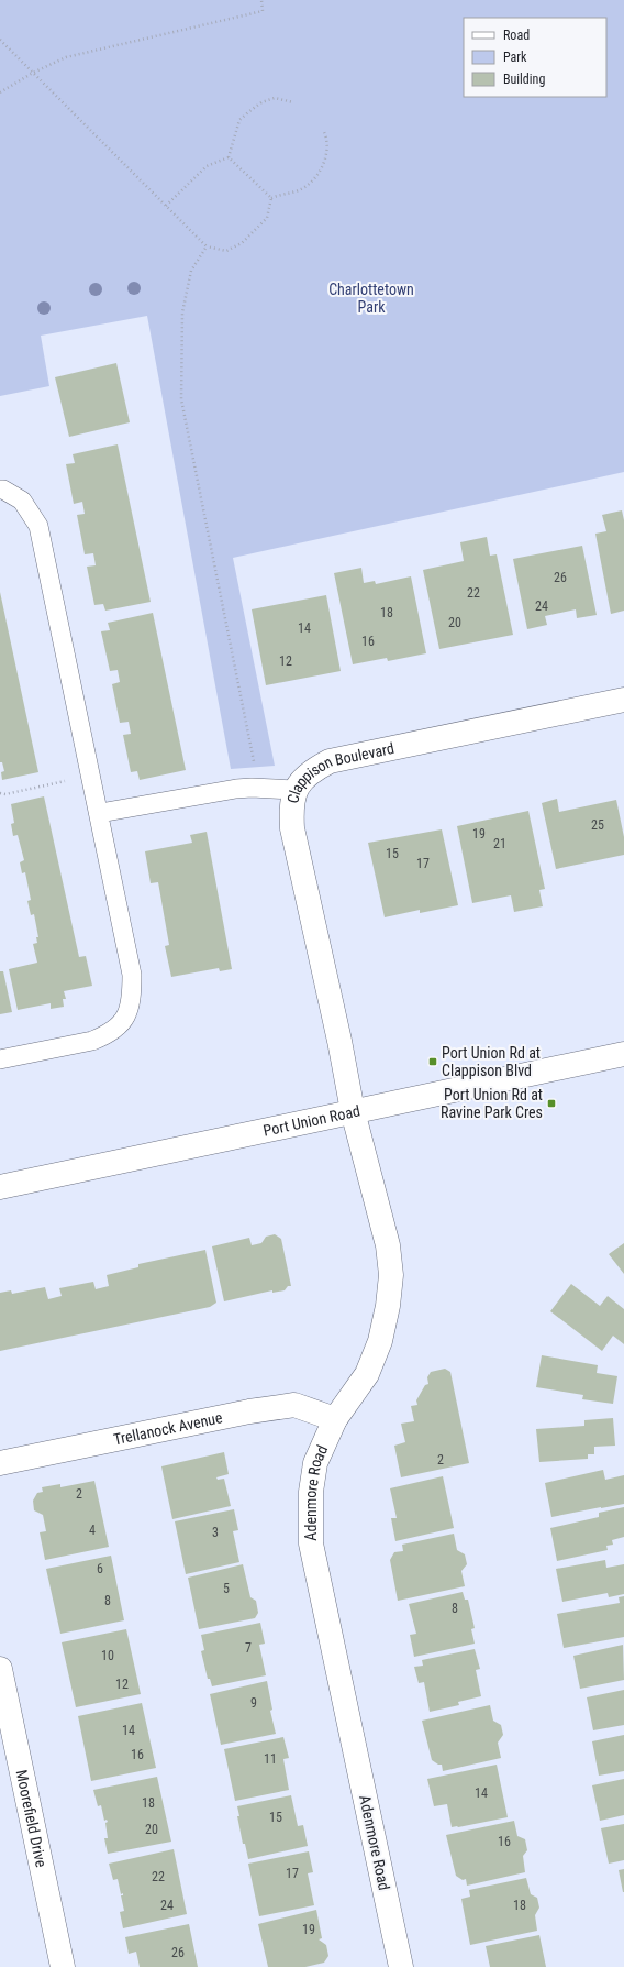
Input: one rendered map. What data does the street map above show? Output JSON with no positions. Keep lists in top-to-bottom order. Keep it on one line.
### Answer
{"streets":{"street":["Clappison Boulevard","Port Union Road","Trellanock Avenue","Adenmore Road","Moorefield Drive"]},"crossings":[["Clappison Boulevard","Port Union Road"],["Clappison Boulevard","Adenmore Road"],["Port Union Road","Adenmore Road"],["Trellanock Avenue","Adenmore Road"]],"parks":["Charlottetown Park"],"places":{"transit":["Port Union Rd at Clappison Blvd","Port Union Rd at Ravine Park Cres"]},"house_numbers":["26","22","24","18","20","14","16","12","25","19","21","15","17","2","2","4","3","6","5","8","8","7","10","12","9","14","16","11","14","18","15","20","16","17","22","24","18","19","26"],"legend":["Road","Park","Building"]}
